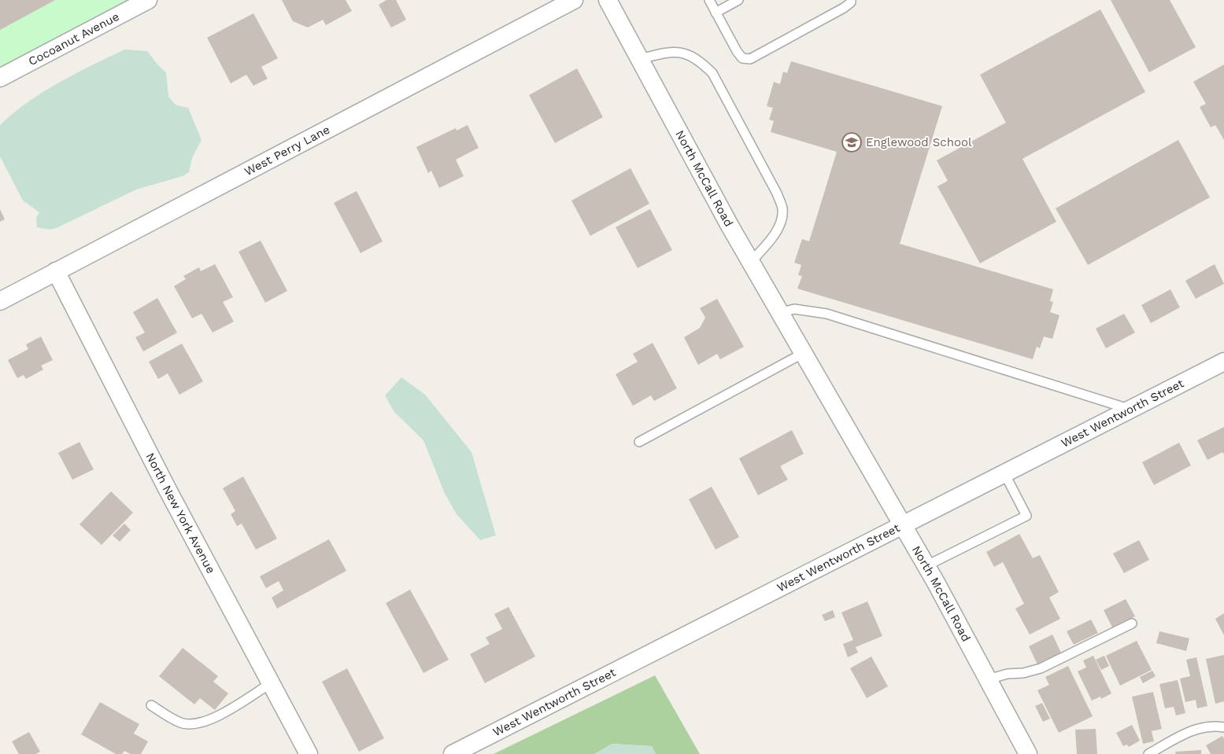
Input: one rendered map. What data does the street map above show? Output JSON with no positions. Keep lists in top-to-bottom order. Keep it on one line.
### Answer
{"streets":{"street":["Cocoanut Avenue","West Perry Lane","North McCall Road","West Wentworth Street","North New York Avenue"]},"crossings":[["West Perry Lane","North New York Avenue"],["North McCall Road","West Wentworth Street"]],"places":{"school or university":["Englewood School"]}}
